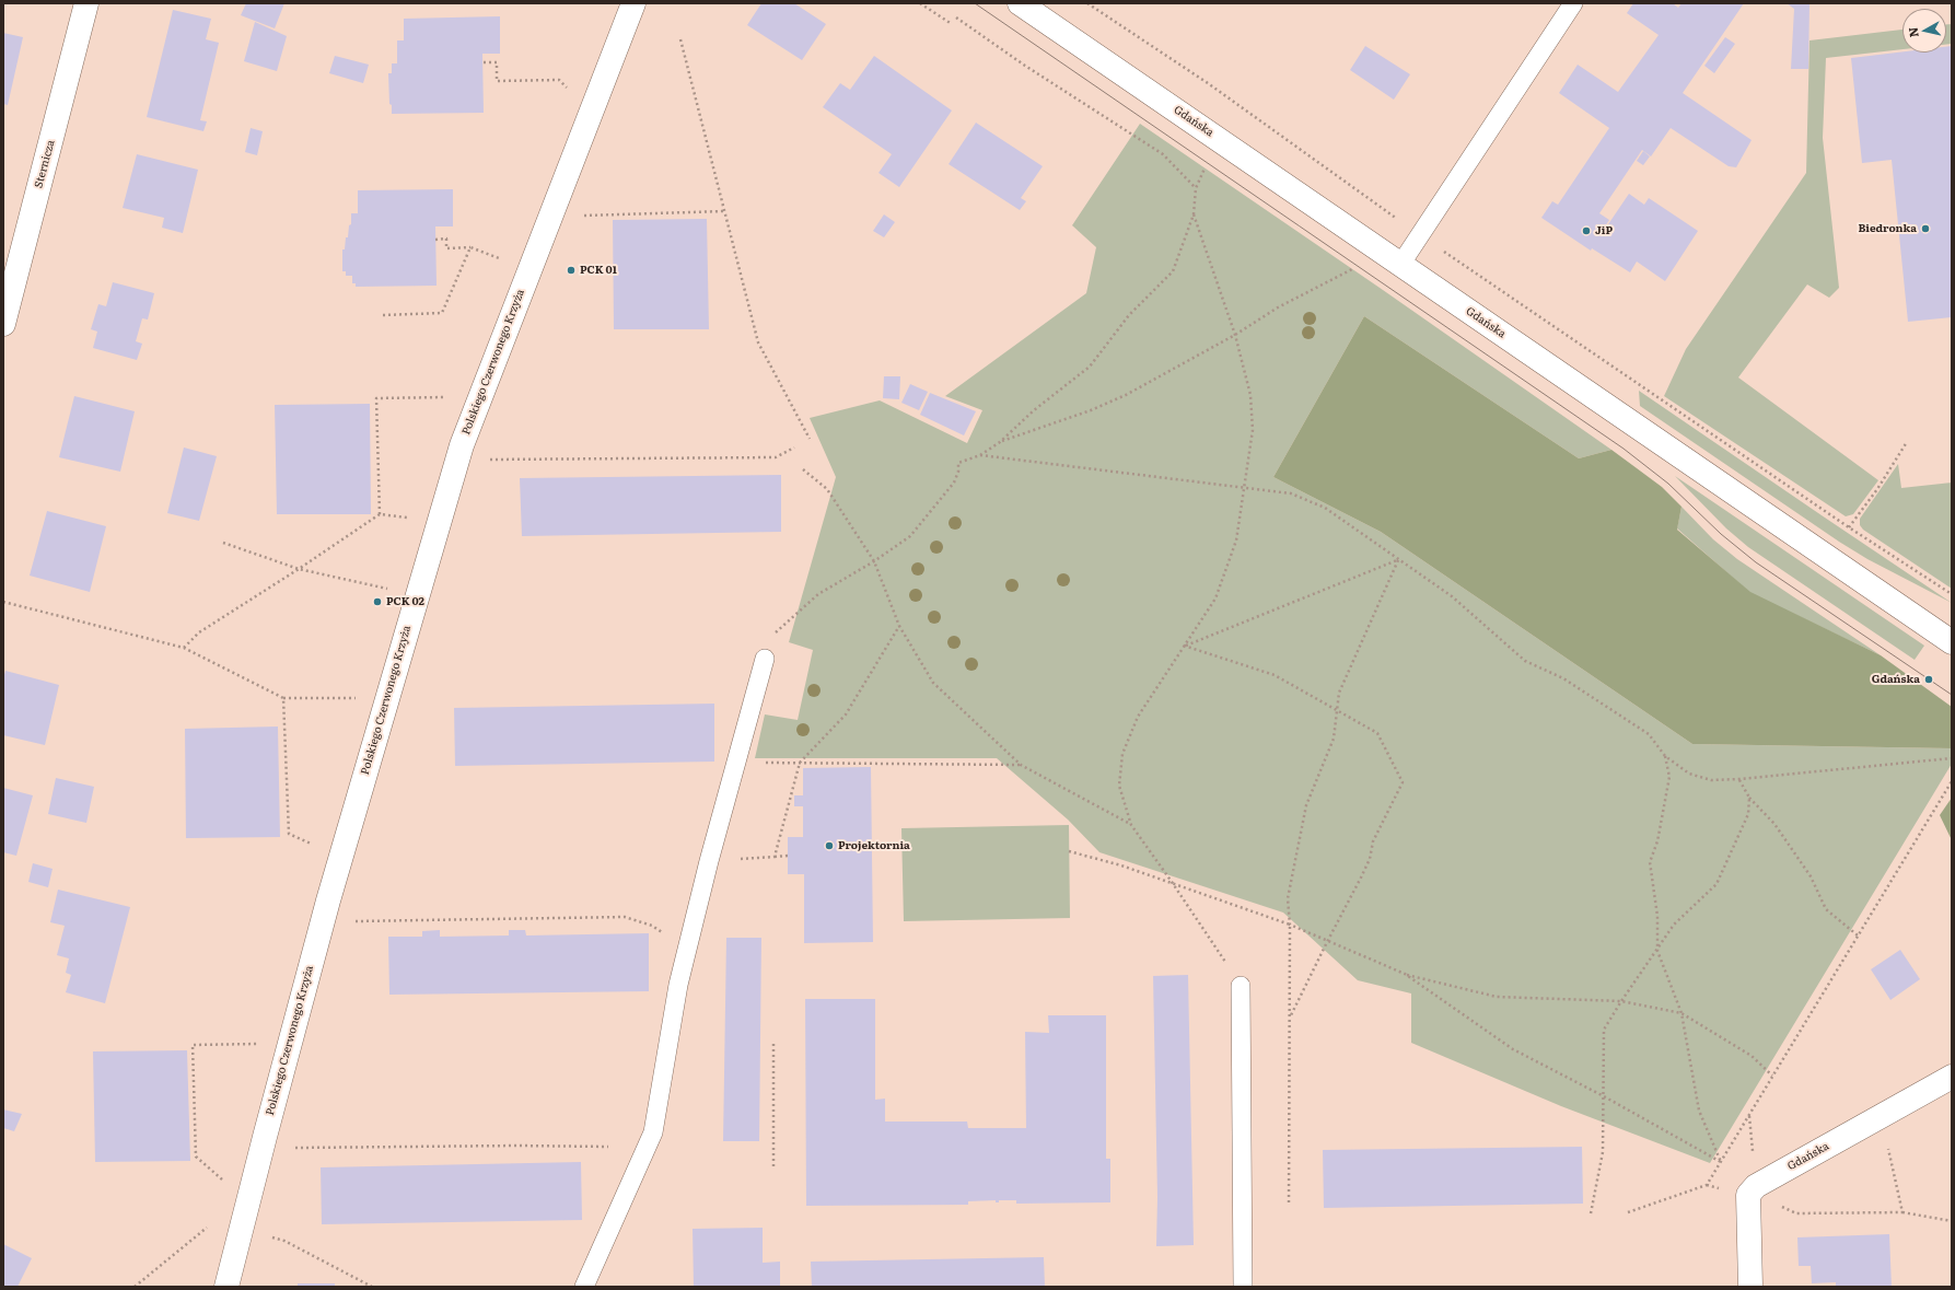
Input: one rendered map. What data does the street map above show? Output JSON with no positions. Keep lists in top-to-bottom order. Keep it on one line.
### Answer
{"streets":{"street":["Gdańska","Sternicza","Polskiego Czerwonego Krzyża"]},"places":["Biedronka","JiP","PCK 01","PCK 02","Gdańska","Projektornia"],"north":"left"}
